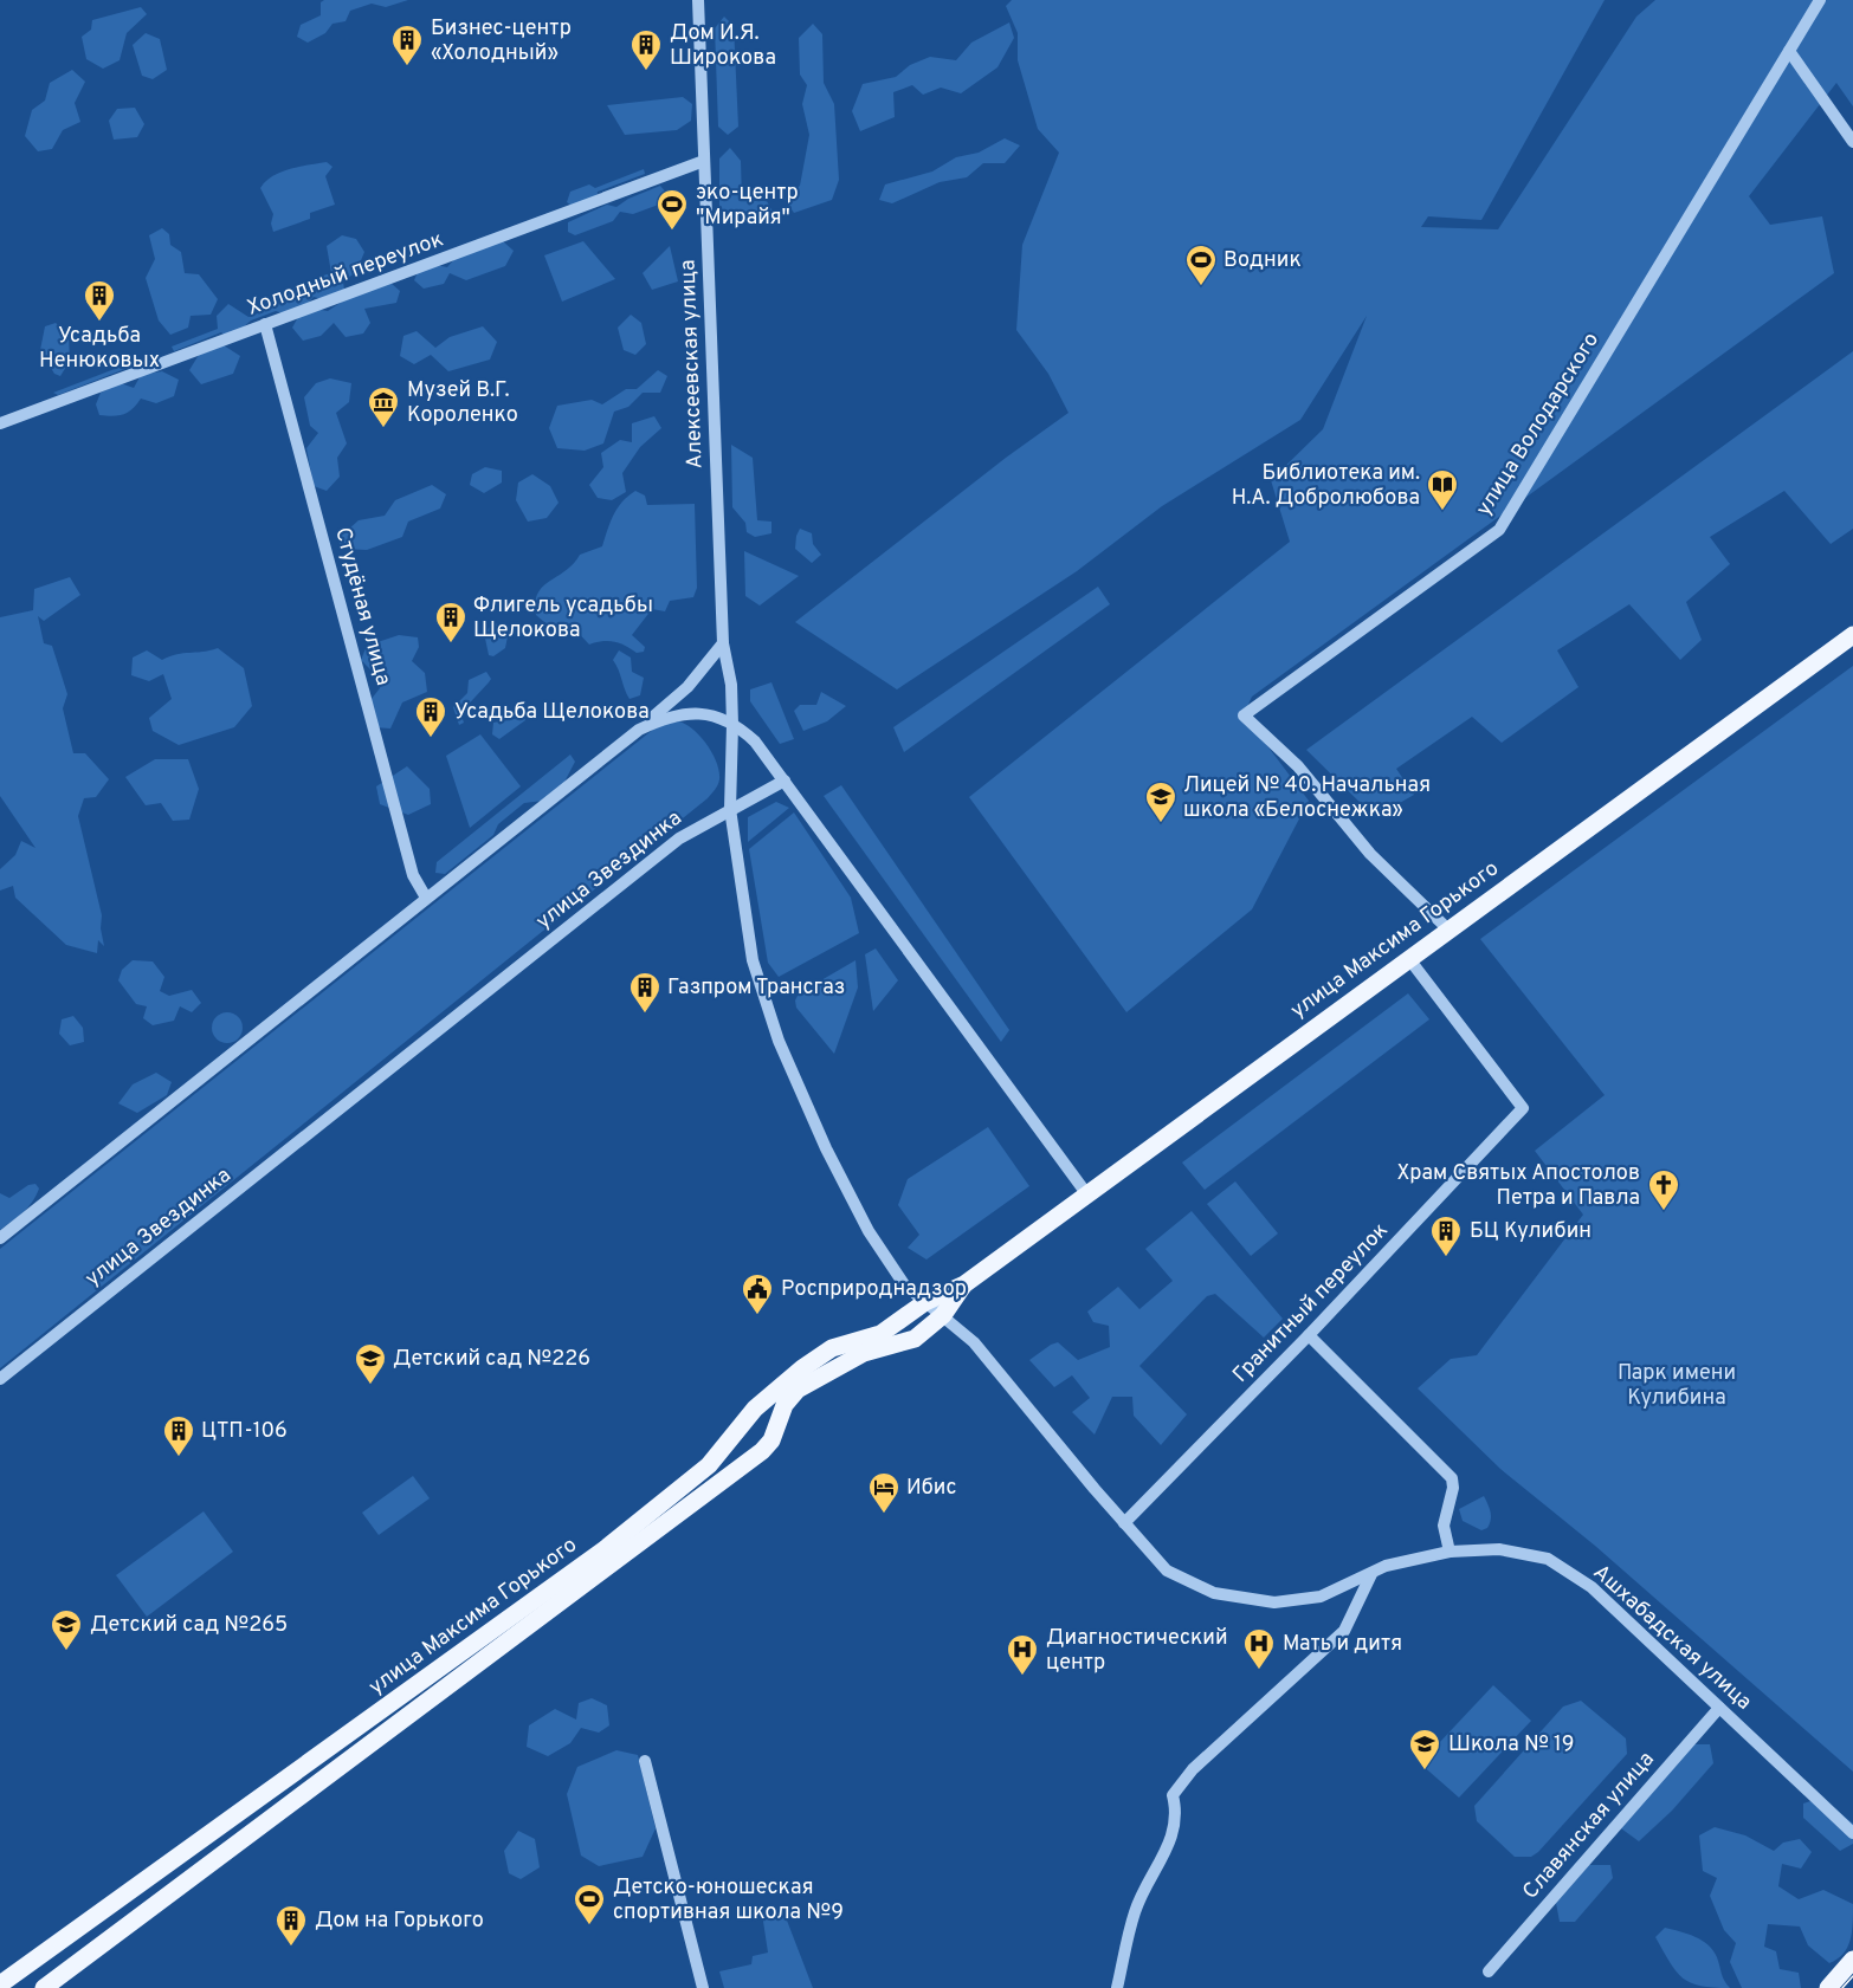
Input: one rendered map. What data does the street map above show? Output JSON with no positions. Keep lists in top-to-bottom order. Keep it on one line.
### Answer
{"streets":{"main road":["улица Максима Горького"],"street":["Холодный переулок","Алексеевская улица","улица Володарского","Студёная улица","улица Звездинка","Гранитный переулок","Ашхабадская улица","Славянская улица"]},"crossings":[["Холодный переулок","Алексеевская улица"],["Холодный переулок","Студёная улица"],["улица Володарского","улица Максима Горького"],["улица Звездинка","Ашхабадская улица"],["улица Максима Горького","Гранитный переулок"],["улица Максима Горького","Ашхабадская улица"],["Гранитный переулок","Ашхабадская улица"],["Ашхабадская улица","Славянская улица"]],"parks":["Парк имени Кулибина"],"places":{"building":["Бизнес-центр «Холодный»","Дом И.Я. Широкова","Усадьба Ненюковых","Флигель усадьбы Щелокова","Усадьба Щелокова","Газпром Трансгаз","БЦ Кулибин","ЦТП-106","Дом на Горького"],"sports":["эко-центр \"Мирайя\"","Водник","Детско-юношеская спортивная школа №9"],"museum":["Музей В.Г. Короленко"],"library":["Библиотека им. Н.А. Добролюбова"],"school or university":["Лицей № 40. Начальная школа «Белоснежка»","Детский сад №226","Детский сад №265","Школа № 19"],"church":["Храм Святых Апостолов Петра и Павла"],"public building":["Росприроднадзор"],"hotel":["Ибис"],"hospital":["Мать и дитя","Диагностический центр"]}}
